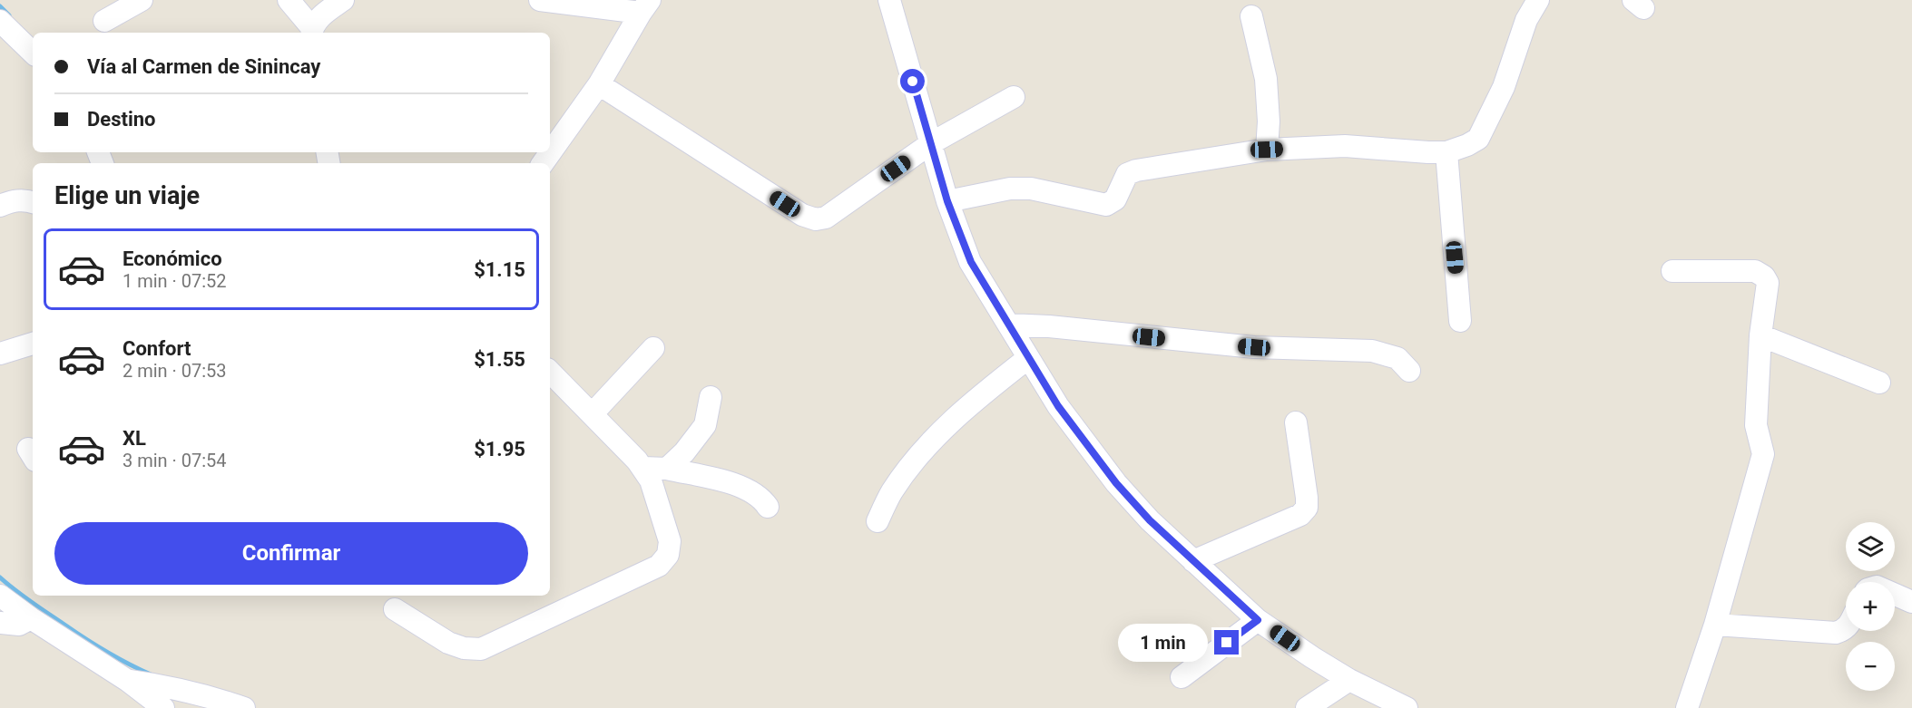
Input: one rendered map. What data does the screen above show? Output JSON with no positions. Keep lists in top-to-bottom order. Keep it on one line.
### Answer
{"page":{"banner":["Vía al Carmen de Sinincay","Destino"],"heading":"Elige un viaje","list":[{"name":"Económico","note":"1 min · 07:52","value":"$1.15"},{"name":"Confort","note":"2 min · 07:53","value":"$1.55"},{"name":"XL","note":"3 min · 07:54","value":"$1.95"}],"buttons":"Confirmar","map_buttons":["+","−"],"bubble":"1 min"}}
